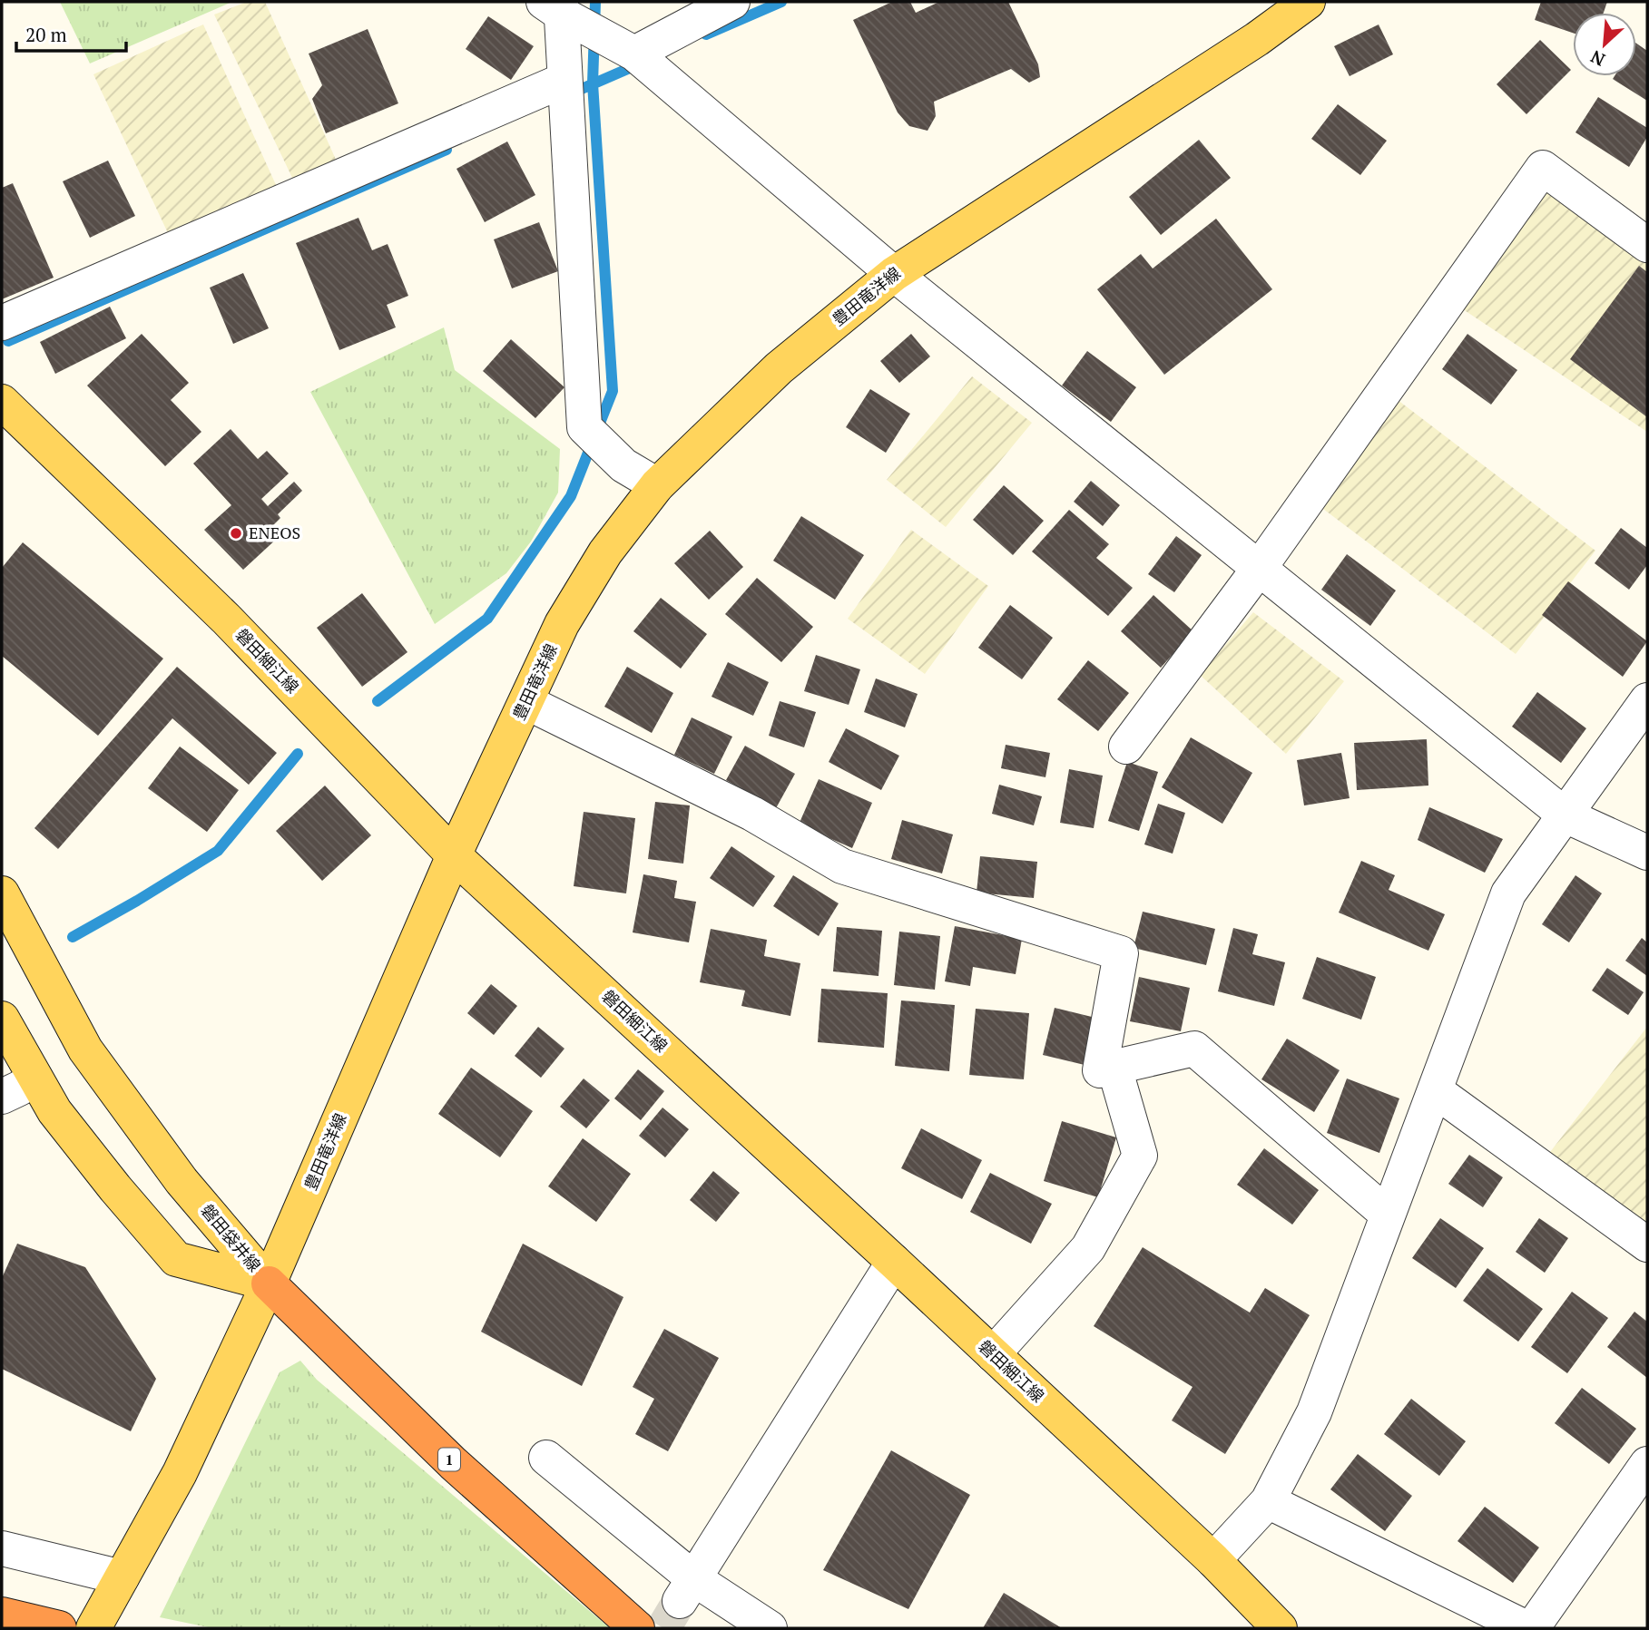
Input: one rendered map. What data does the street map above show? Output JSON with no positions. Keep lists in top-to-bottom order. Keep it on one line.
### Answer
{"streets":{"highway":["1"],"main road":["豊田竜洋線","磐田細江線","磐田袋井線"]},"crossings":[["豊田竜洋線","磐田細江線"],["豊田竜洋線","磐田袋井線"],["豊田竜洋線","1"],["磐田袋井線","1"]],"places":["ENEOS"],"scale_bar":"20 m","north":"bottom left"}
